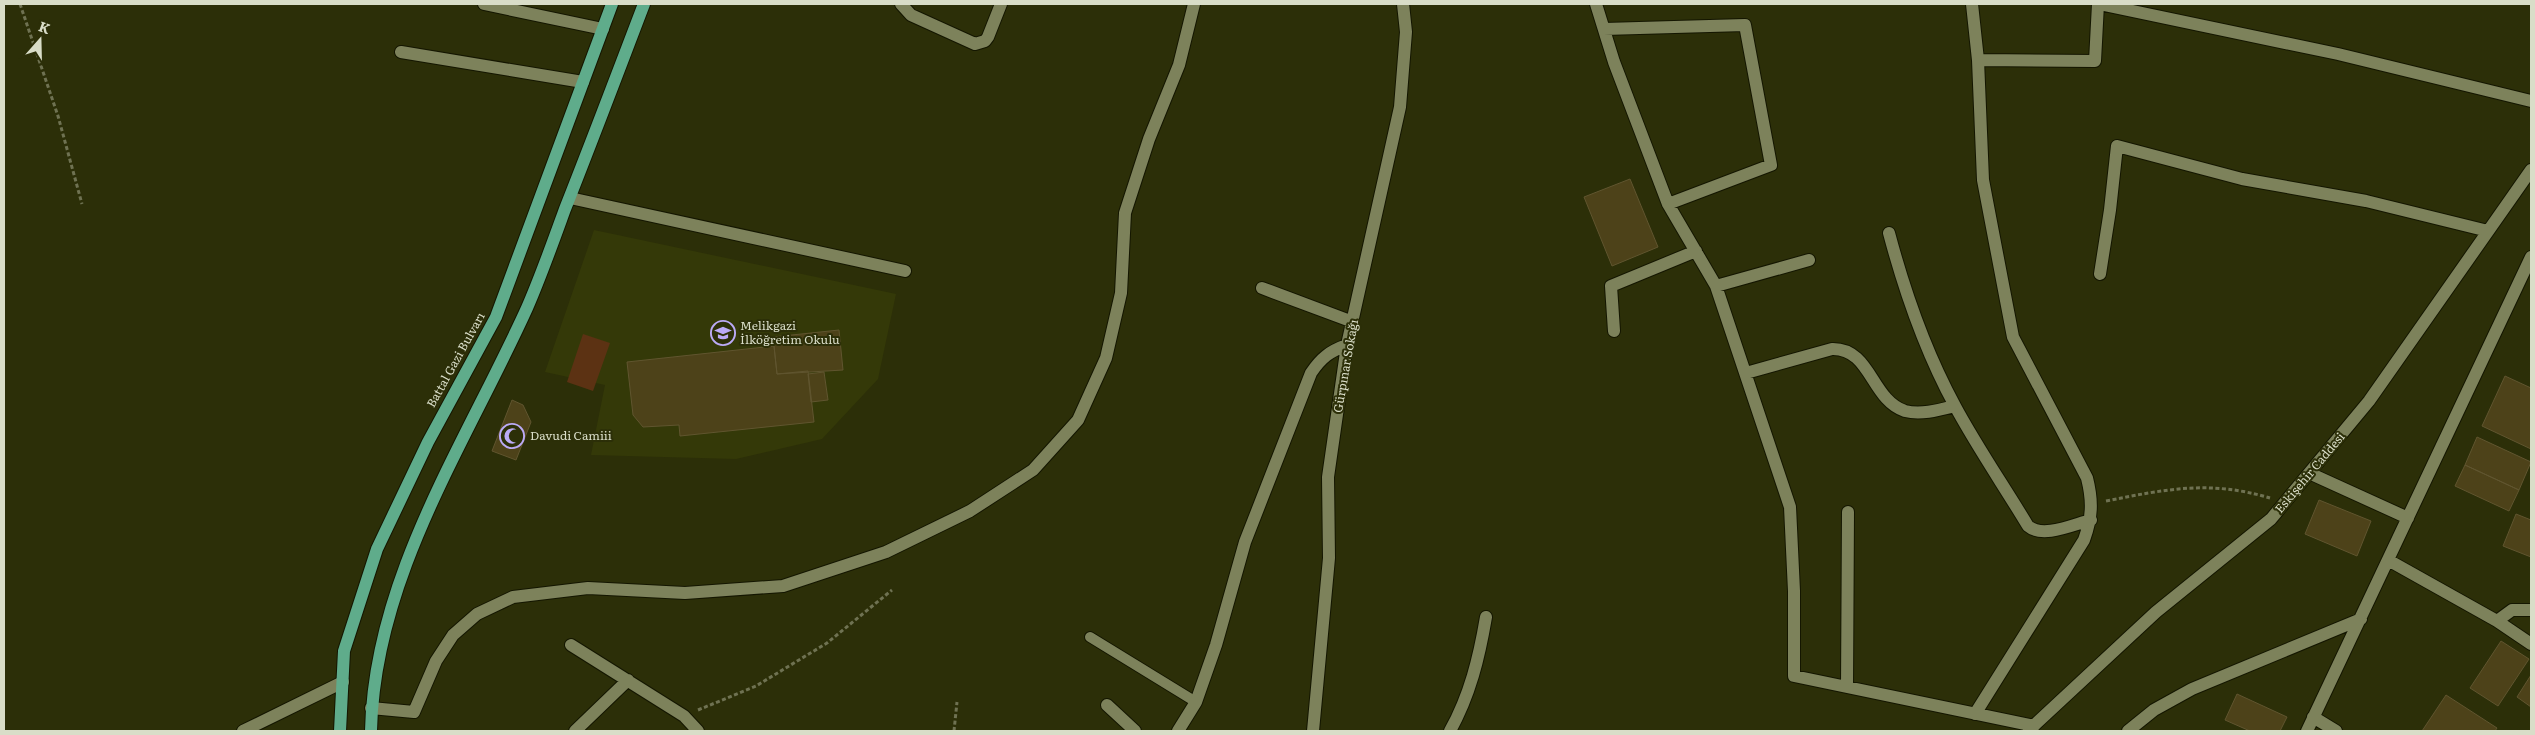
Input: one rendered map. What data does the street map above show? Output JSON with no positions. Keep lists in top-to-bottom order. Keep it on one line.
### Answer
{"streets":{"main road":["Battal Gazi Bulvarı"],"street":["Gürpınar Sokağı","Eskişehir Caddesi"]},"places":{"school or university":["Melikgazi İlköğretim Okulu"],"mosque":["Davudi Camiii"]},"north":"top"}
